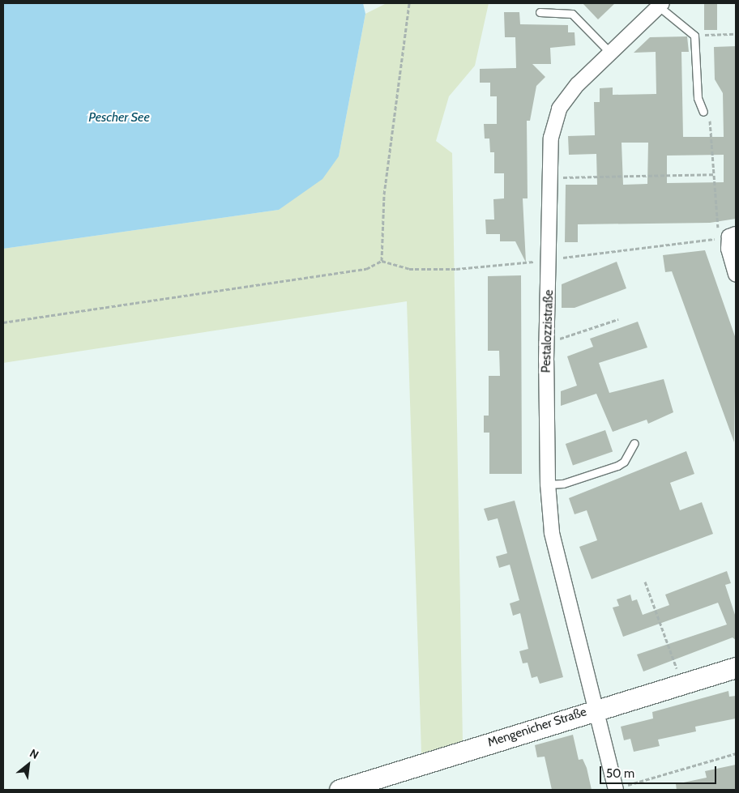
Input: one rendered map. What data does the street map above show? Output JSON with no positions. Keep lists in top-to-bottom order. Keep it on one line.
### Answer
{"streets":{"street":["Pestalozzistraße","Mengenicher Straße"]},"crossings":[["Pestalozzistraße","Mengenicher Straße"]],"water":["Pescher See"],"scale_bar":"50 m","north":"top right"}
